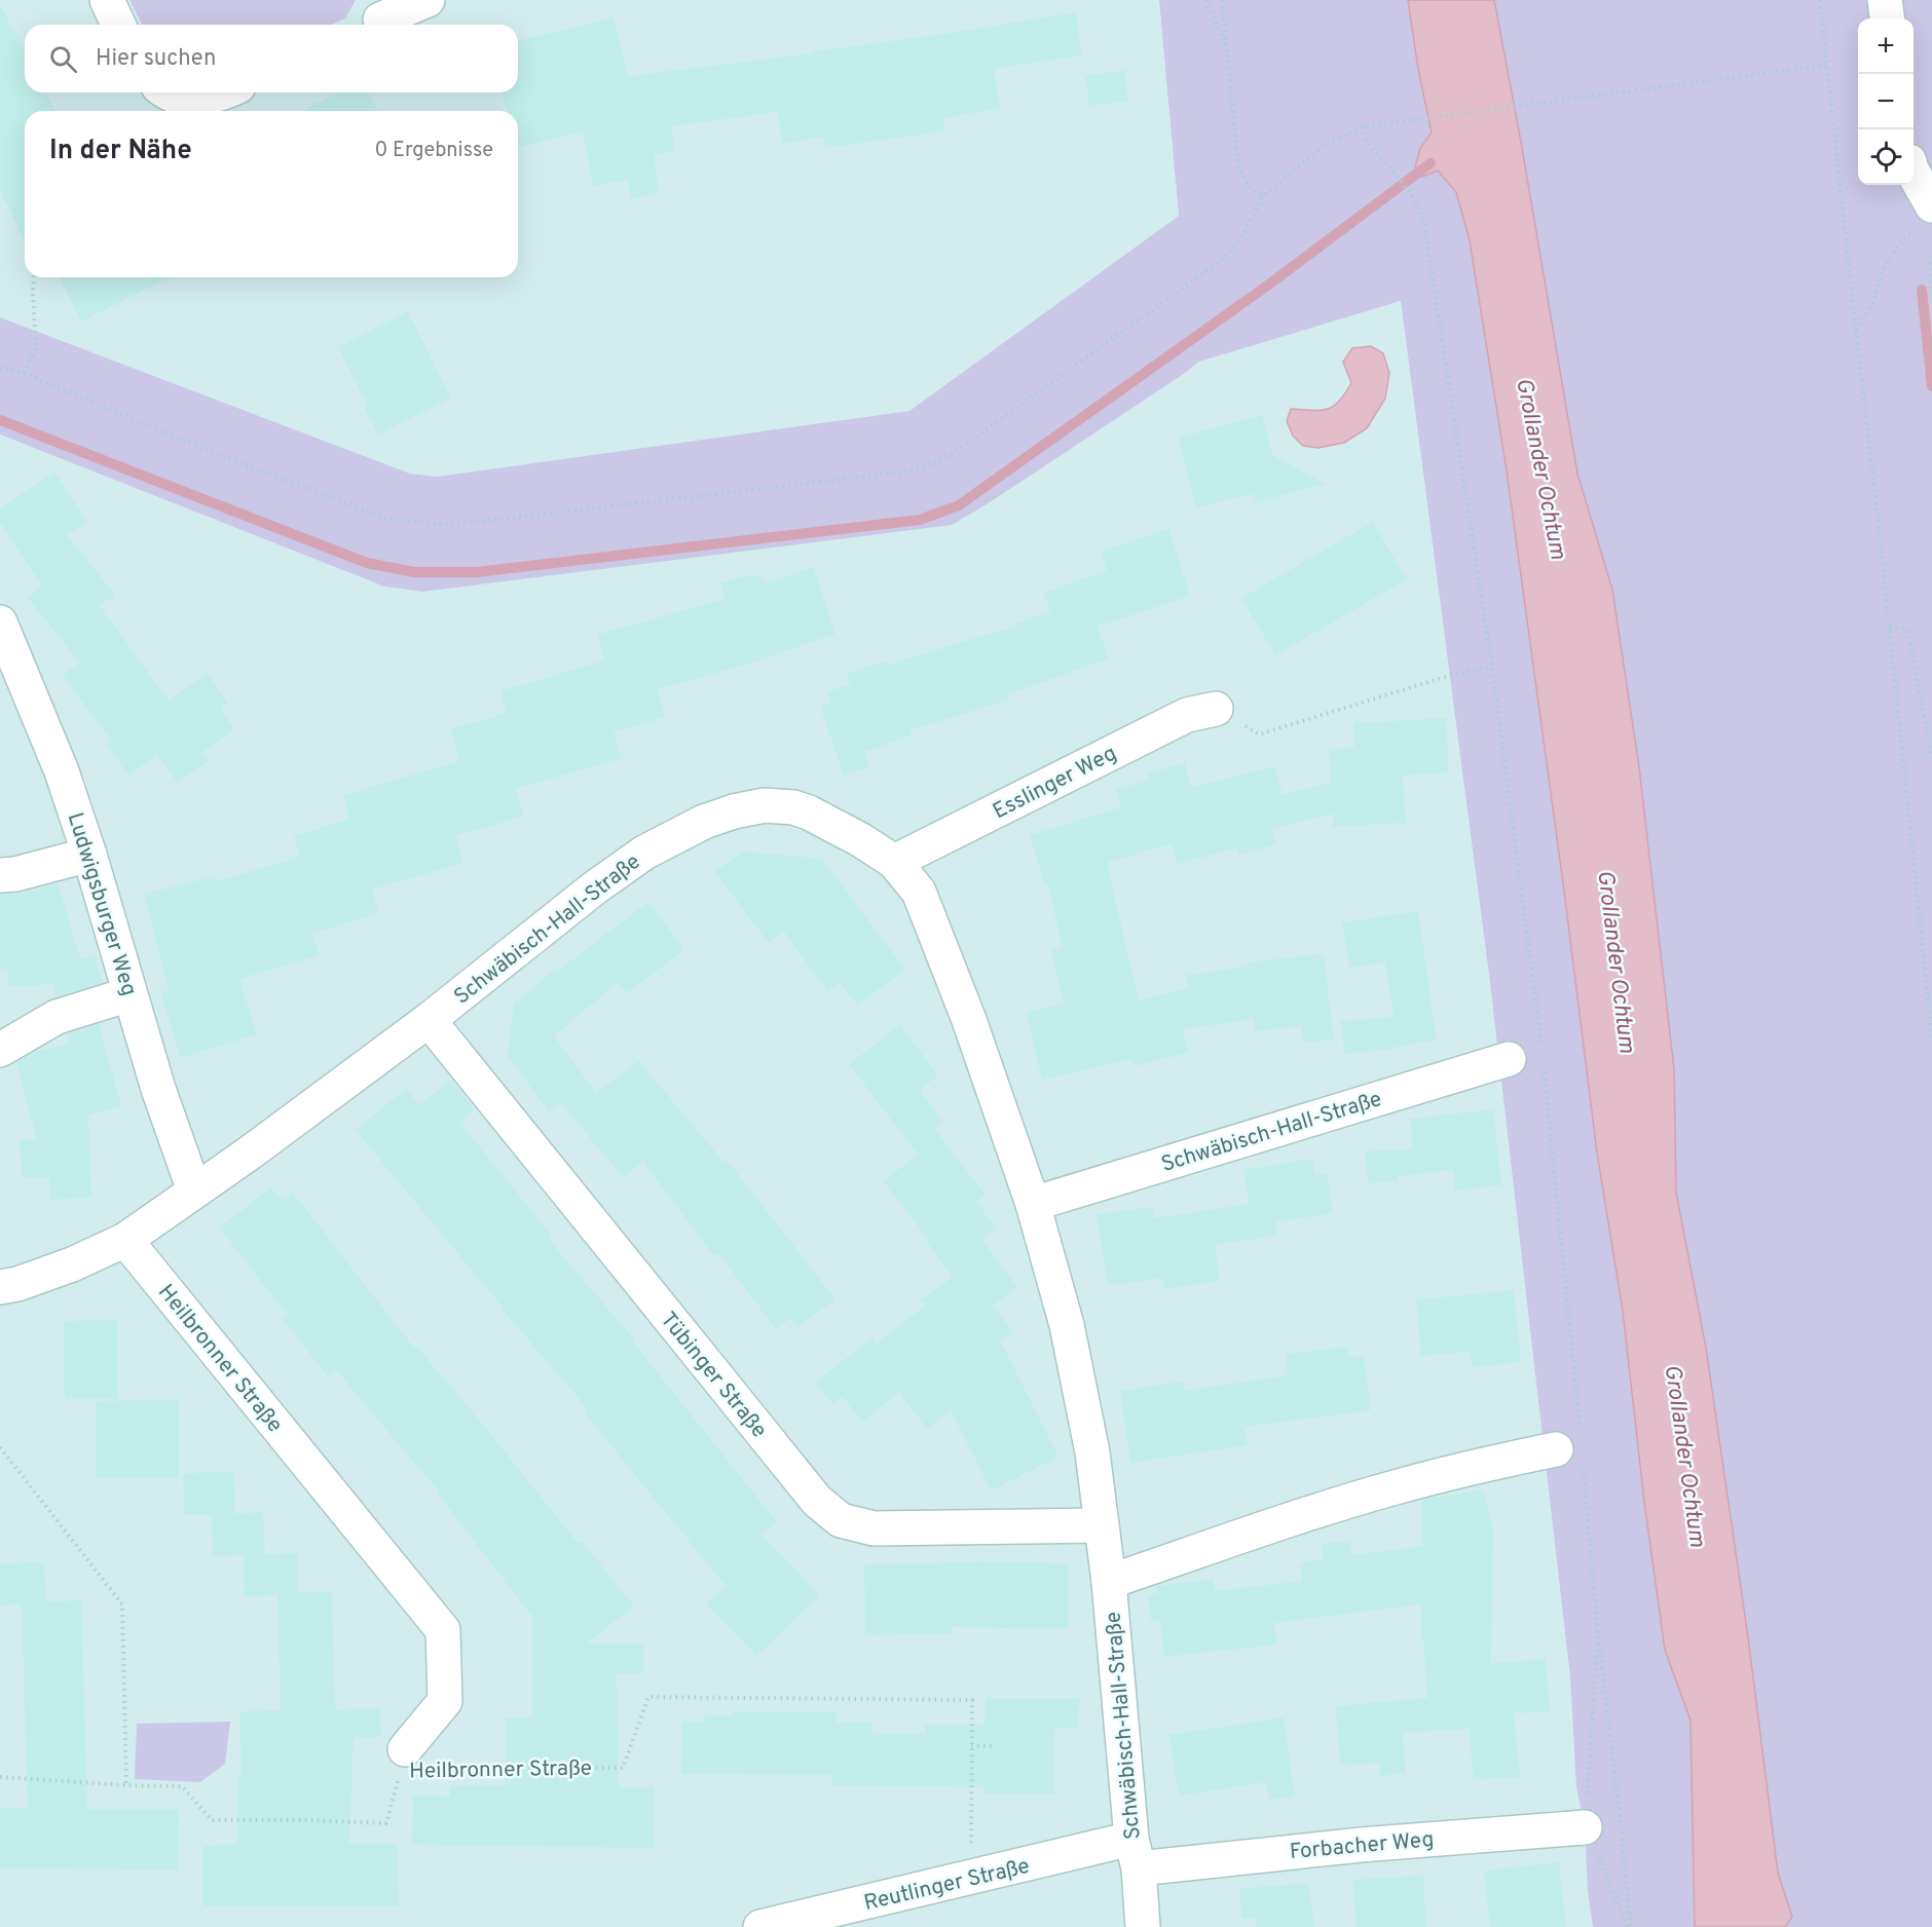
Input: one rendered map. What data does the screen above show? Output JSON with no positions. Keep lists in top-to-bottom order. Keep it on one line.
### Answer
{"streets":{"street":["Esslinger Weg","Ludwigsburger Weg","Schwäbisch-Hall-Straße","Heilbronner Straße","Tübinger Straße","Forbacher Weg","Reutlinger Straße"]},"crossings":[["Esslinger Weg","Schwäbisch-Hall-Straße"],["Ludwigsburger Weg","Schwäbisch-Hall-Straße"],["Schwäbisch-Hall-Straße","Heilbronner Straße"],["Schwäbisch-Hall-Straße","Tübinger Straße"],["Schwäbisch-Hall-Straße","Forbacher Weg"],["Schwäbisch-Hall-Straße","Reutlinger Straße"],["Forbacher Weg","Reutlinger Straße"]],"water":["Grollander Ochtum"],"page":{"map_buttons":["+","−"],"search":"Hier suchen","heading":["In der Nähe","0 Ergebnisse"]}}
